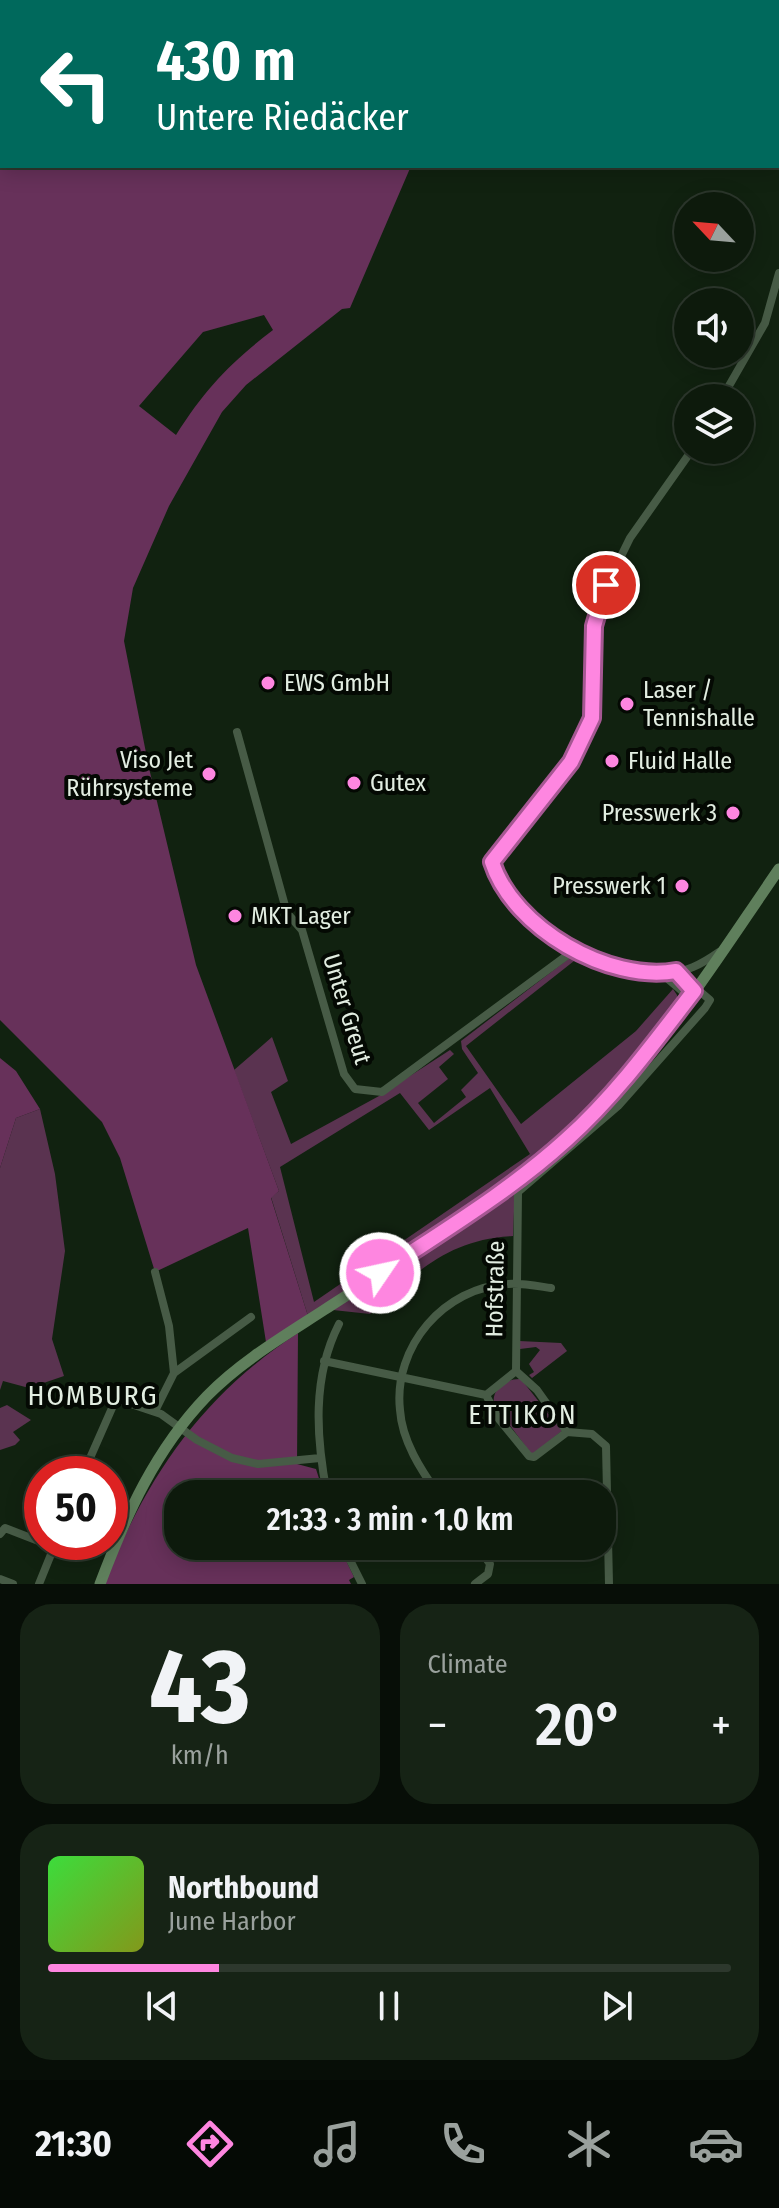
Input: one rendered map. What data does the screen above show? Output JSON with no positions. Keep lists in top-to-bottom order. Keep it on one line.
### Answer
{"streets":{"street":["Unter Greut","Hofstraße"]},"districts":["HOMBURG","ETTIKON"],"places":["EWS GmbH","Laser / Tennishalle","Fluid Halle","Viso Jet Rührsysteme","Gutex","Presswerk 3","Presswerk 1","MKT Lager"],"north":"top left","page":{"turn":["430 m","Untere Riedäcker"],"limit":"50","trip":"21:33 · 3 min · 1.0 km","tile":[["43","km/h"],"Climate"],"heat":["−","20°","+"],"song":["Northbound","June Harbor"],"tabs":"21:30"}}
